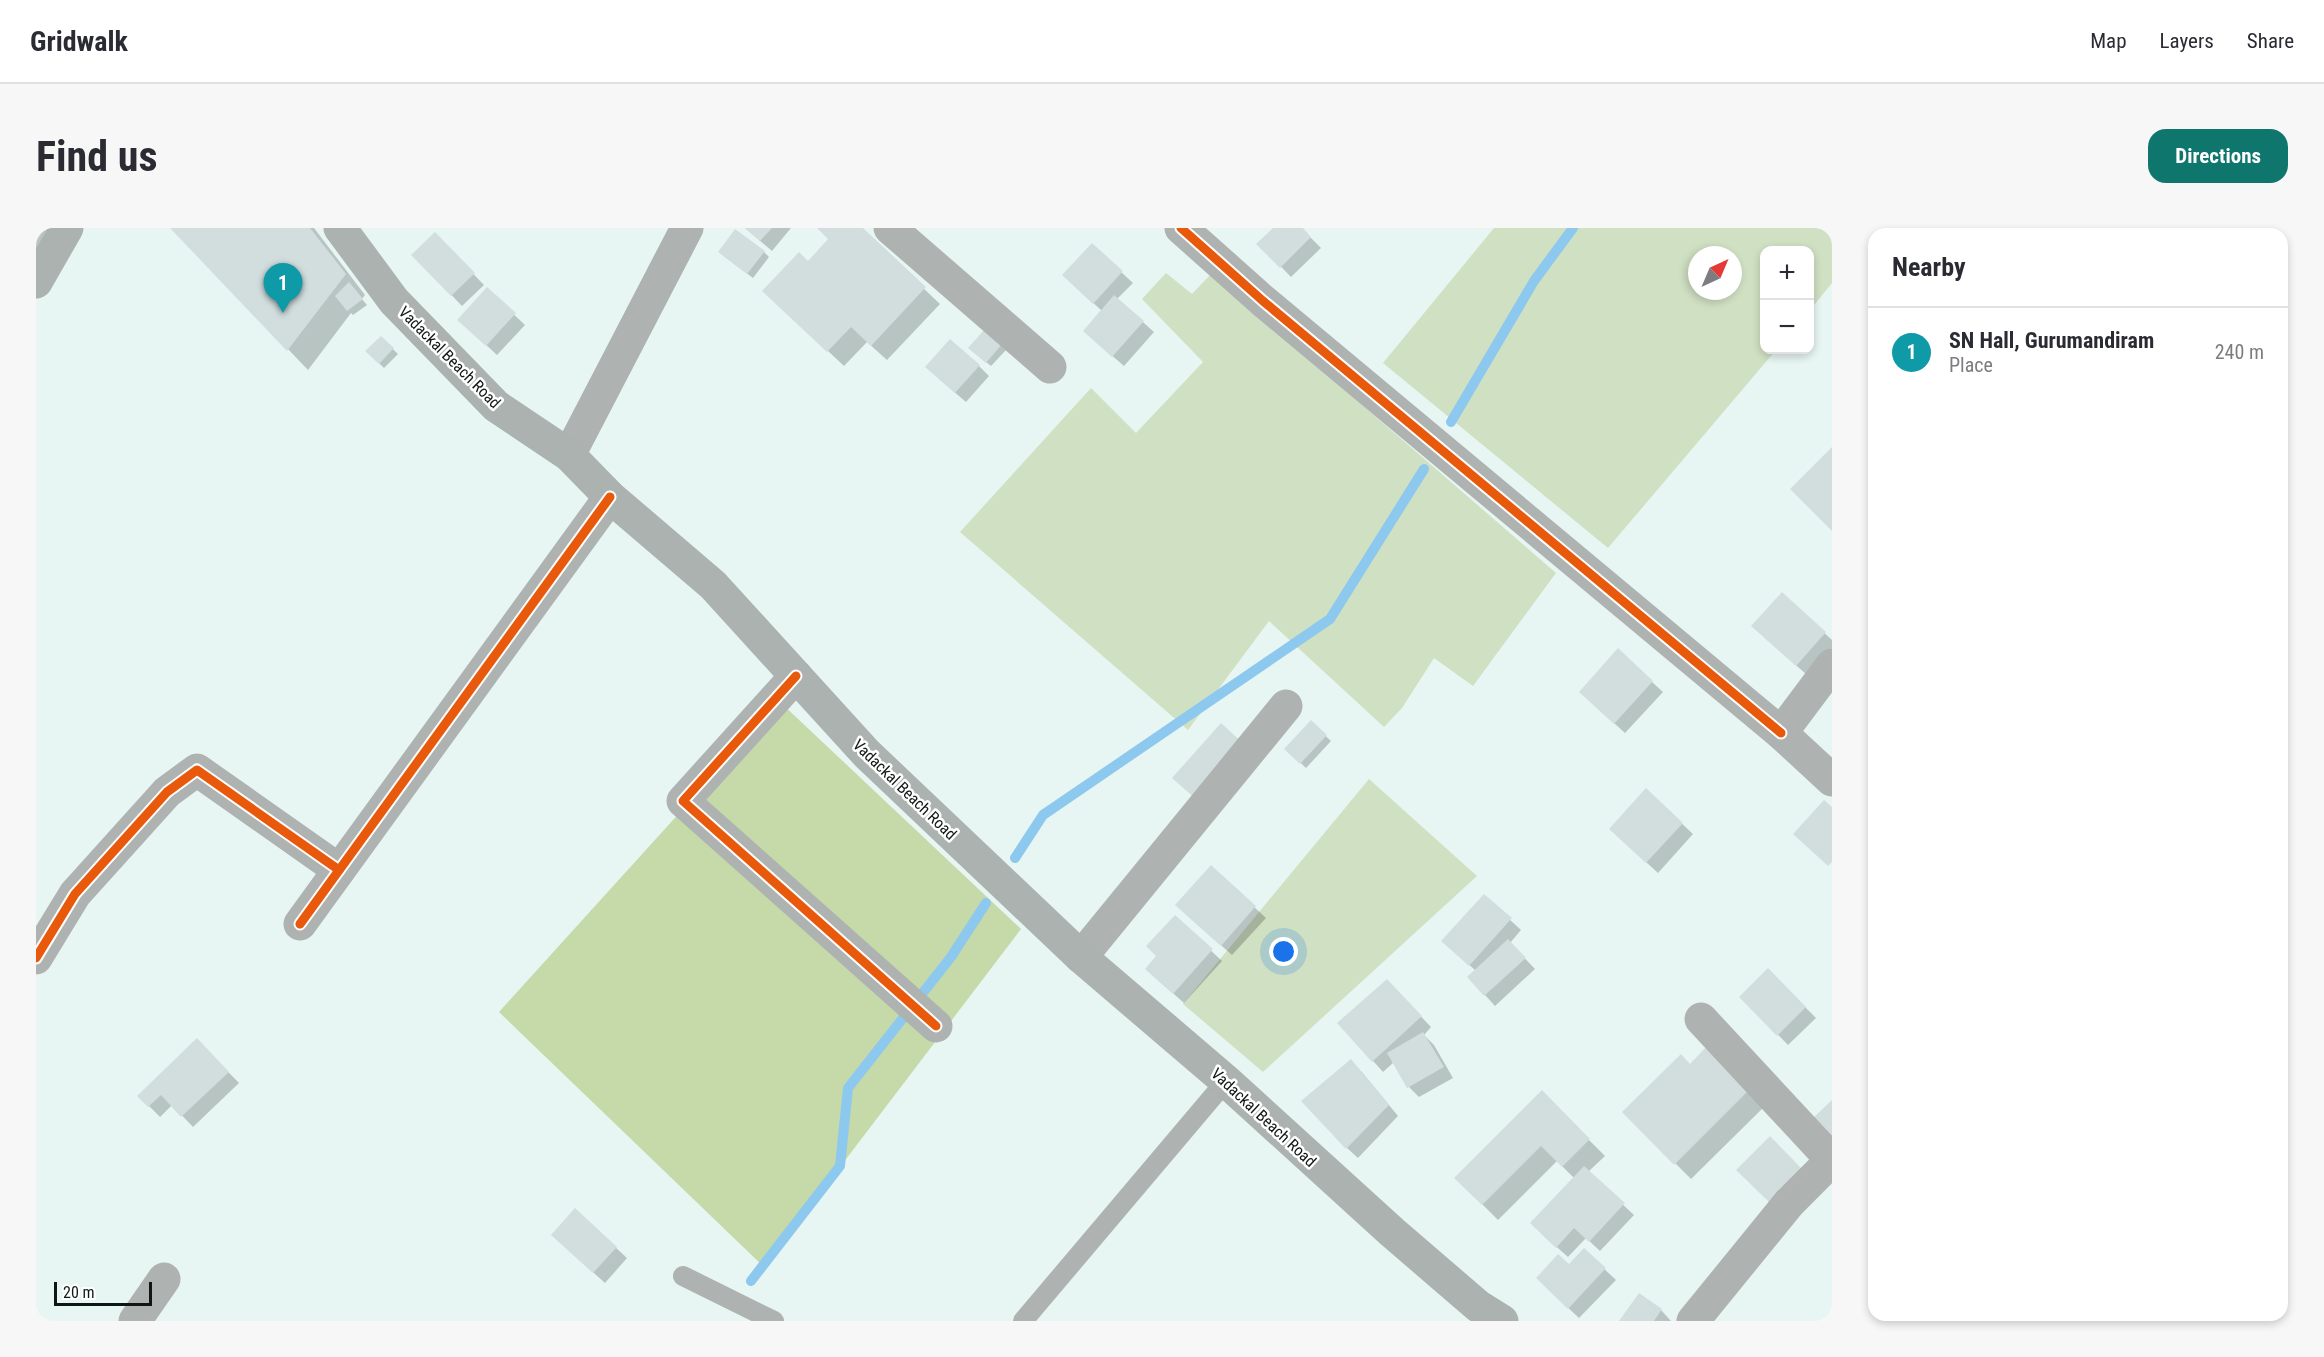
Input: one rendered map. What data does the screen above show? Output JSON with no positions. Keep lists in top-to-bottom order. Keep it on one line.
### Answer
{"streets":{"main road":["Vadackal Beach Road"]},"scale_bar":"20 m","north":"top right","page":{"header":"Gridwalk","nav":["Map","Layers","Share"],"buttons":"Directions","title":"Find us","heading":"Nearby","map_buttons":["+","−"],"pins":"1","list":[{"mark":"1","name":"SN Hall, Gurumandiram","note":"Place","value":"240 m"}],"scale":"20 m"}}
